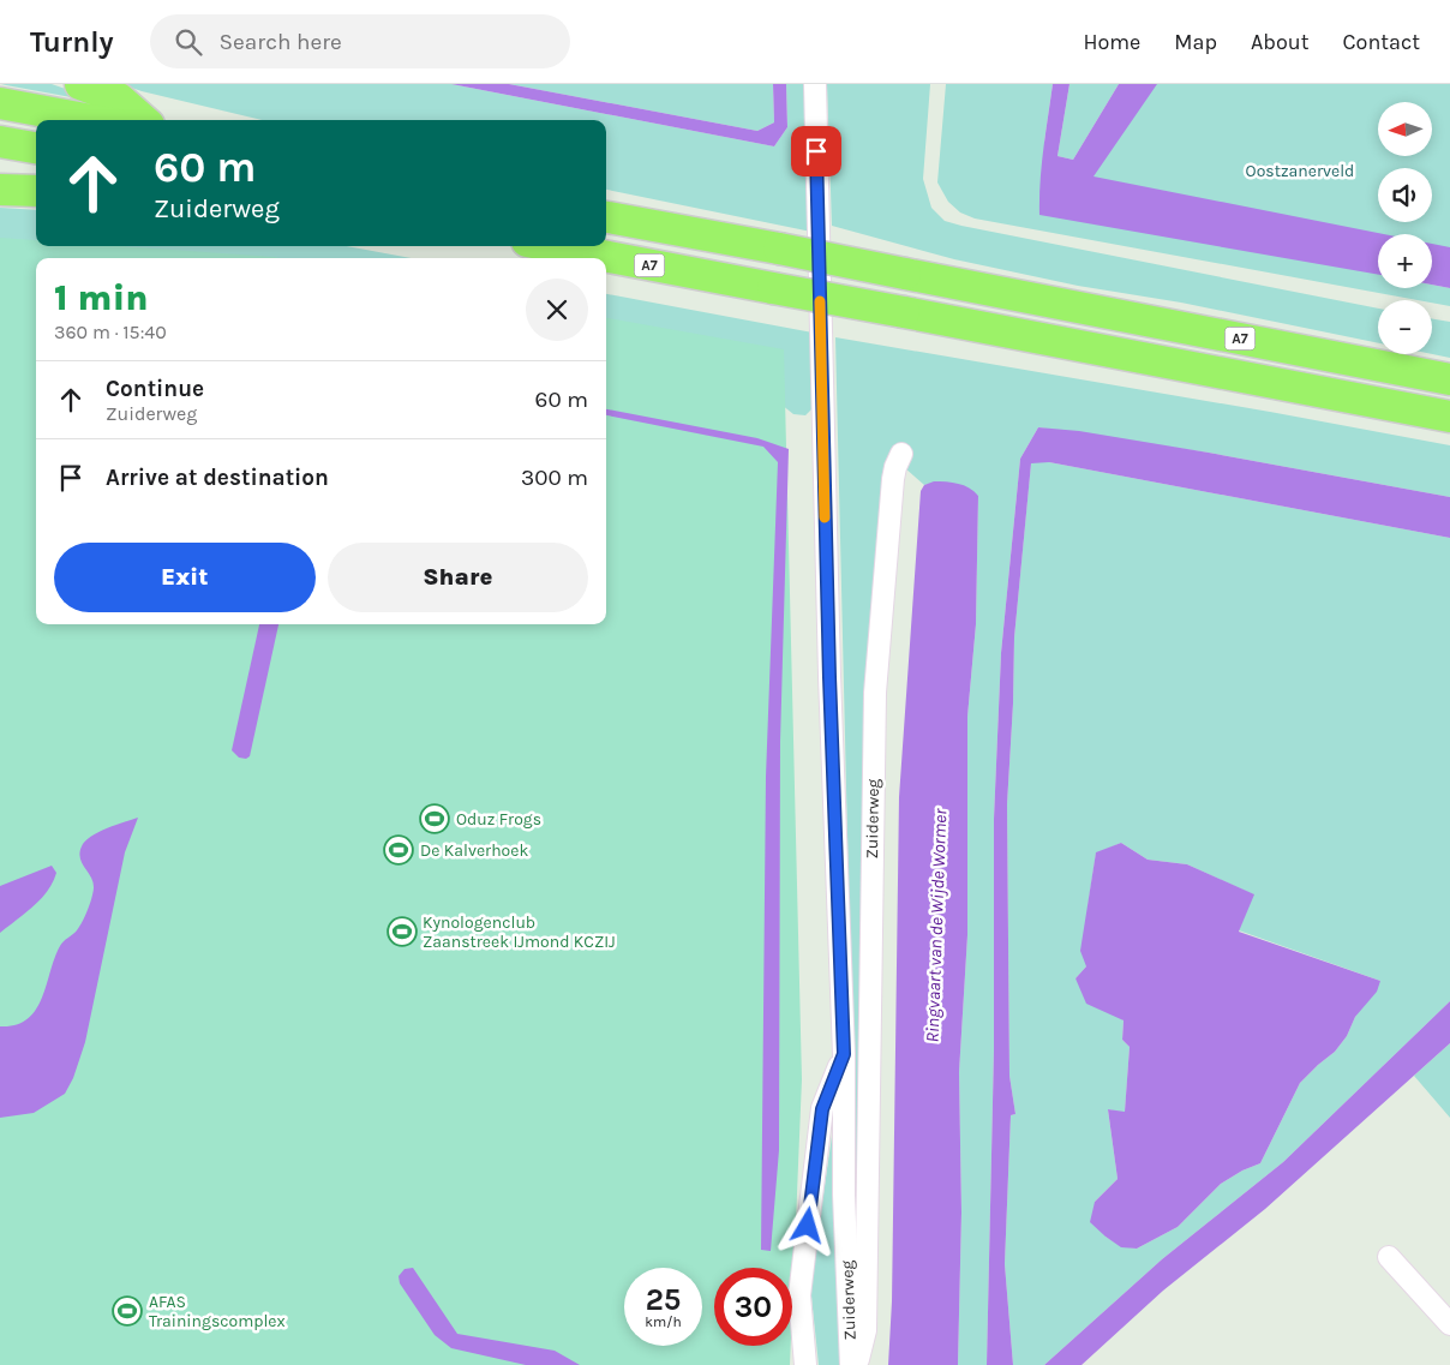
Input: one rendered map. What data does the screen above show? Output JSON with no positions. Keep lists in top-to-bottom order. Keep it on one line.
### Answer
{"streets":{"highway":["A7"],"street":["Zuiderweg"]},"water":["Ringvaart van de Wijde Wormer"],"parks":["Oostzanerveld"],"places":{"sports":["Oduz Frogs","De Kalverhoek","Kynologenclub Zaanstreek IJmond KCZIJ","AFAS Trainingscomplex"]},"north":"left","page":{"header":"Turnly","search":"Search here","nav":["Home","Map","About","Contact"],"map_buttons":["+","−"],"turn":["60 m","Zuiderweg"],"heading":["1 min","360 m · 15:40"],"list":[{"name":"Continue","note":"Zuiderweg","value":"60 m"},{"name":"Arrive at destination","value":"300 m"}],"buttons":["Exit","Share"],"speed":"25 km/h","limit":"30"}}
